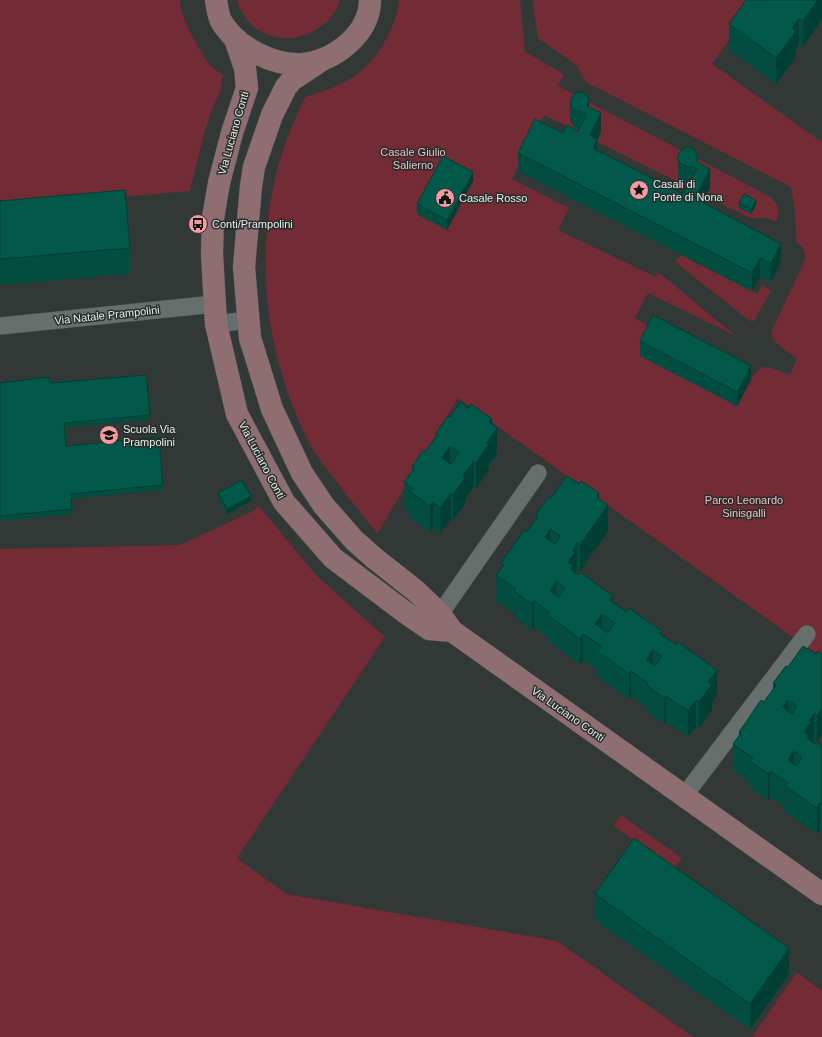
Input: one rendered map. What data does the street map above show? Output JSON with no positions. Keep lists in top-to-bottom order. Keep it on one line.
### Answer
{"streets":{"street":["Via Luciano Conti","Via Natale Prampolini"]},"crossings":[["Via Luciano Conti","Via Natale Prampolini"]],"parks":["Casale Giulio Salierno","Parco Leonardo Sinisgalli"],"places":{"place":["Casali di Ponte di Nona"],"public building":["Casale Rosso"],"bus stop":["Conti/Prampolini"],"school or university":["Scuola Via Prampolini"]}}
